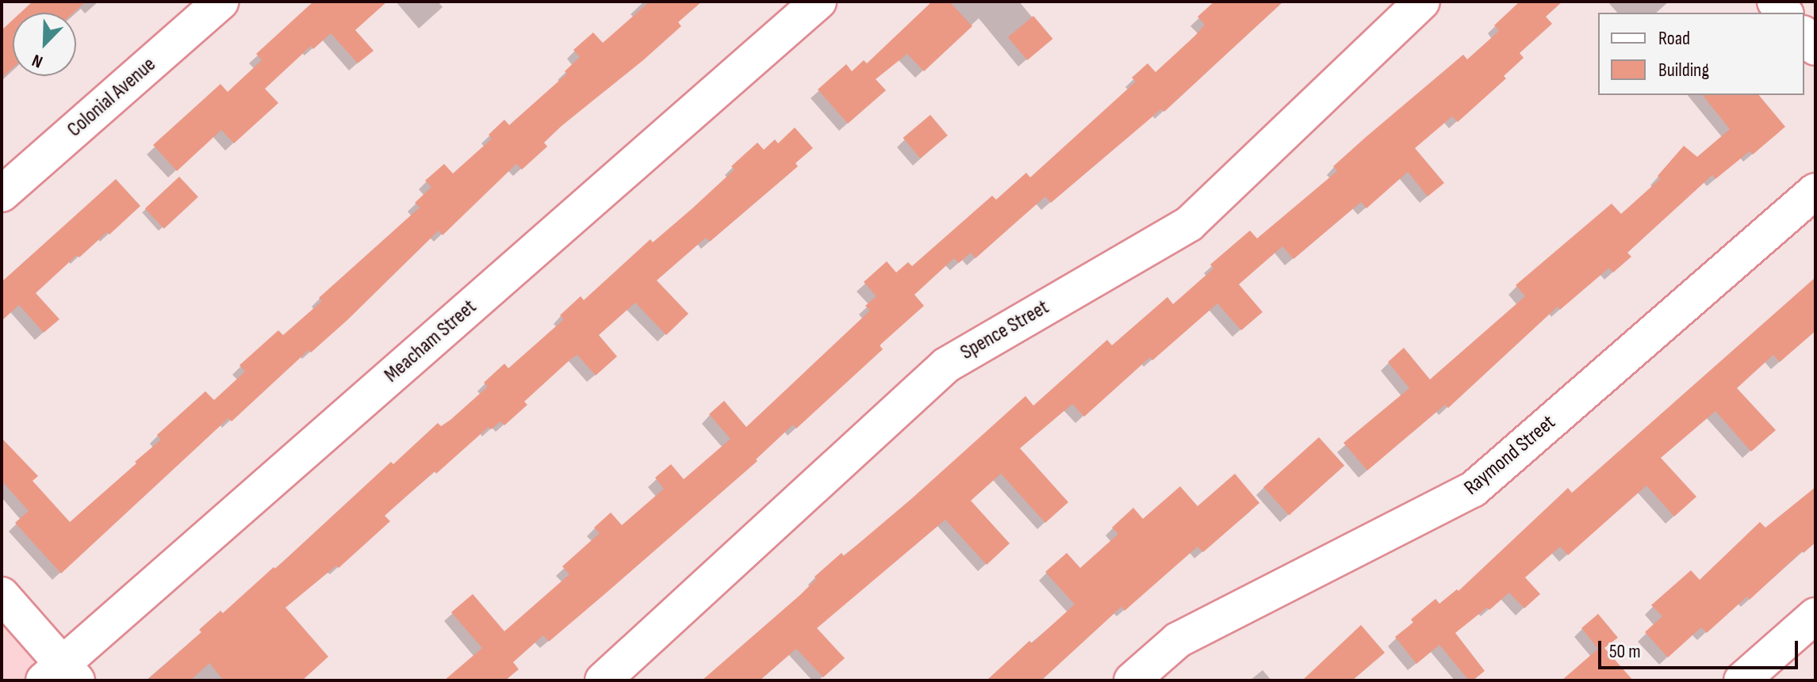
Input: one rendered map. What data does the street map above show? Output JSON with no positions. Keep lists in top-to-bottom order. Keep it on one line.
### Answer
{"streets":{"street":["Colonial Avenue","Spence Street","Meacham Street","Raymond Street"]},"legend":["Road","Building"],"scale_bar":"50 m","north":"bottom left"}
